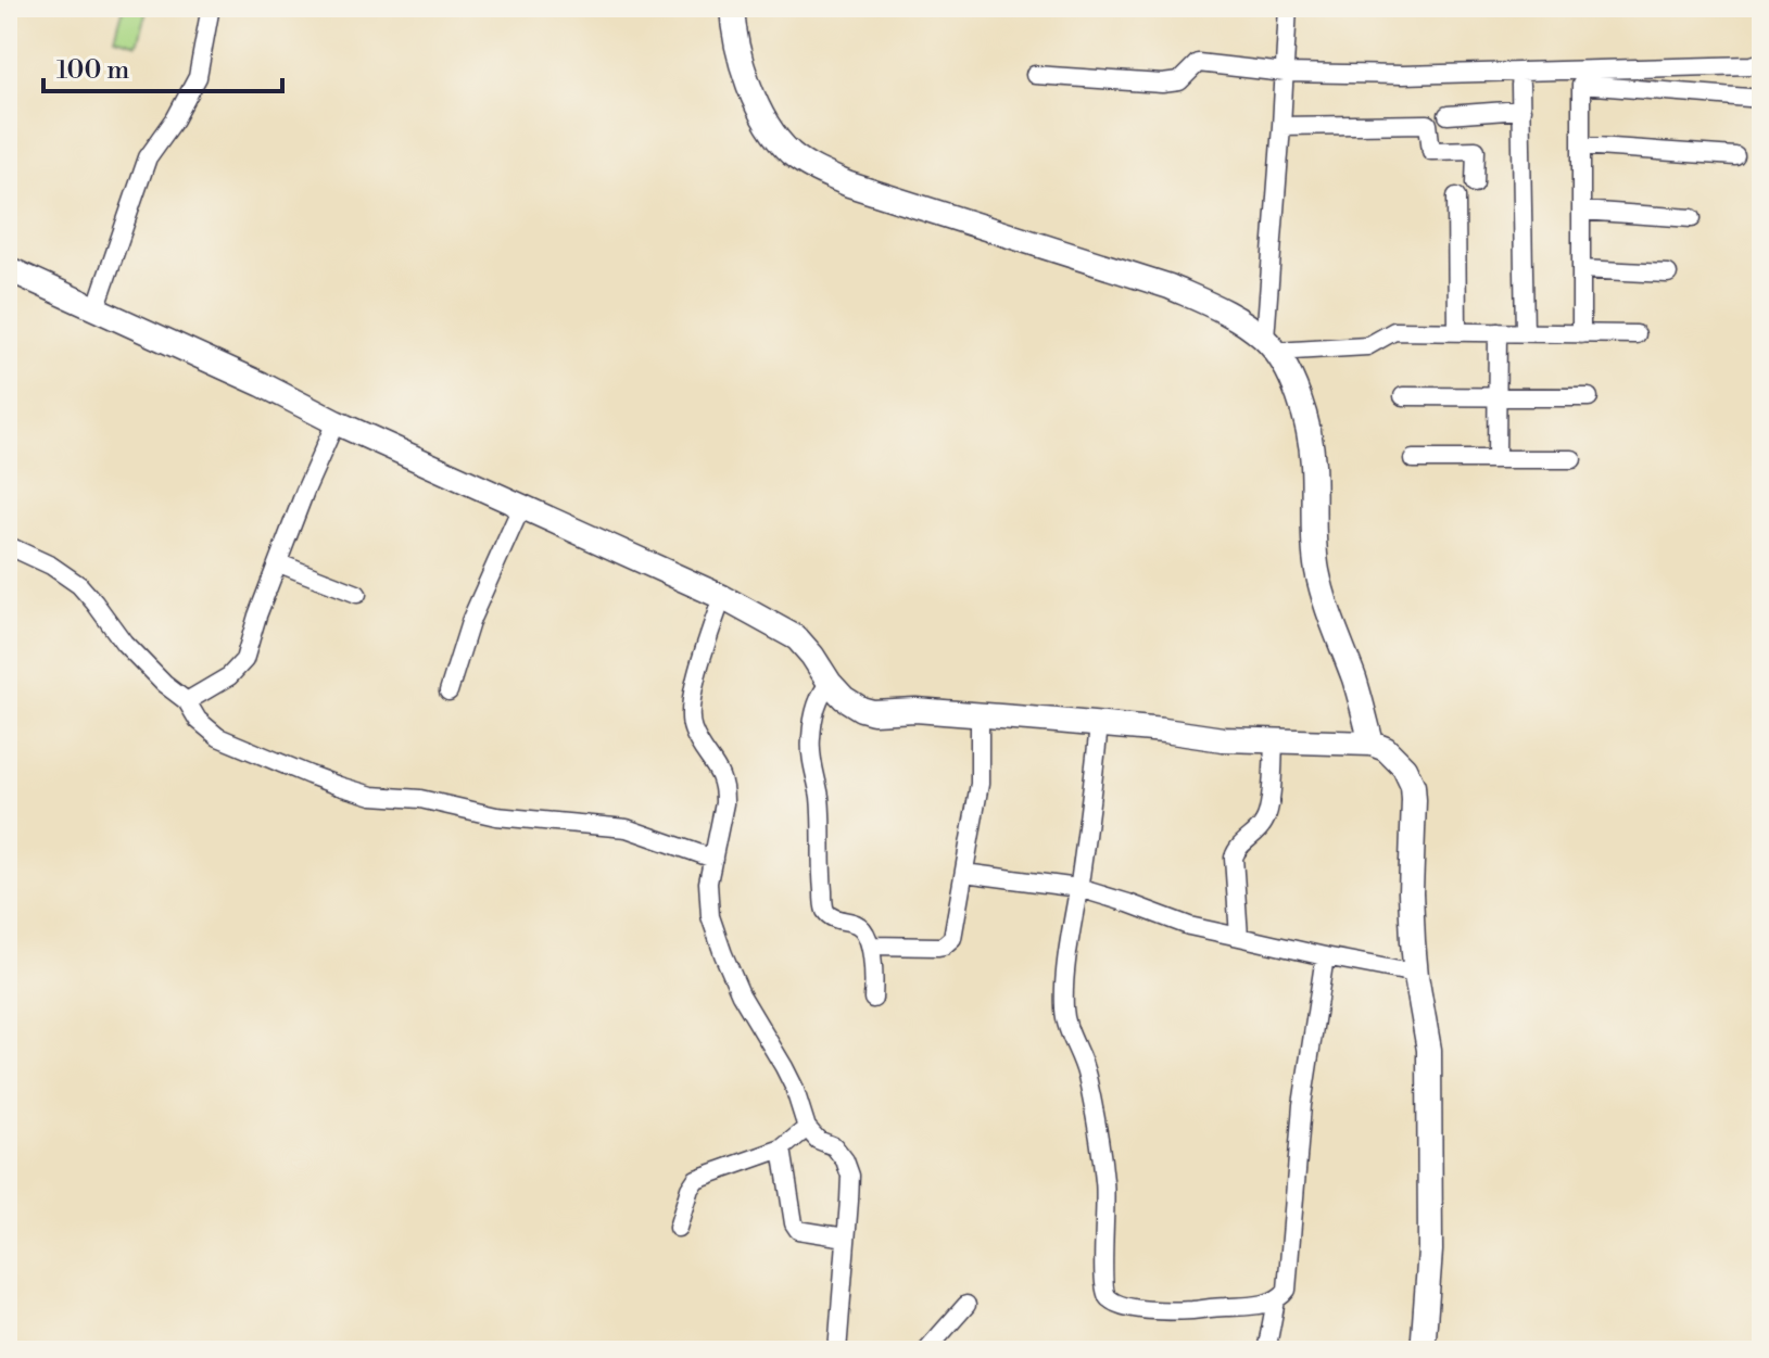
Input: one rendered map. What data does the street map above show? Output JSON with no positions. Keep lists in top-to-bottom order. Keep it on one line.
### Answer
{"scale_bar":"100 m"}
